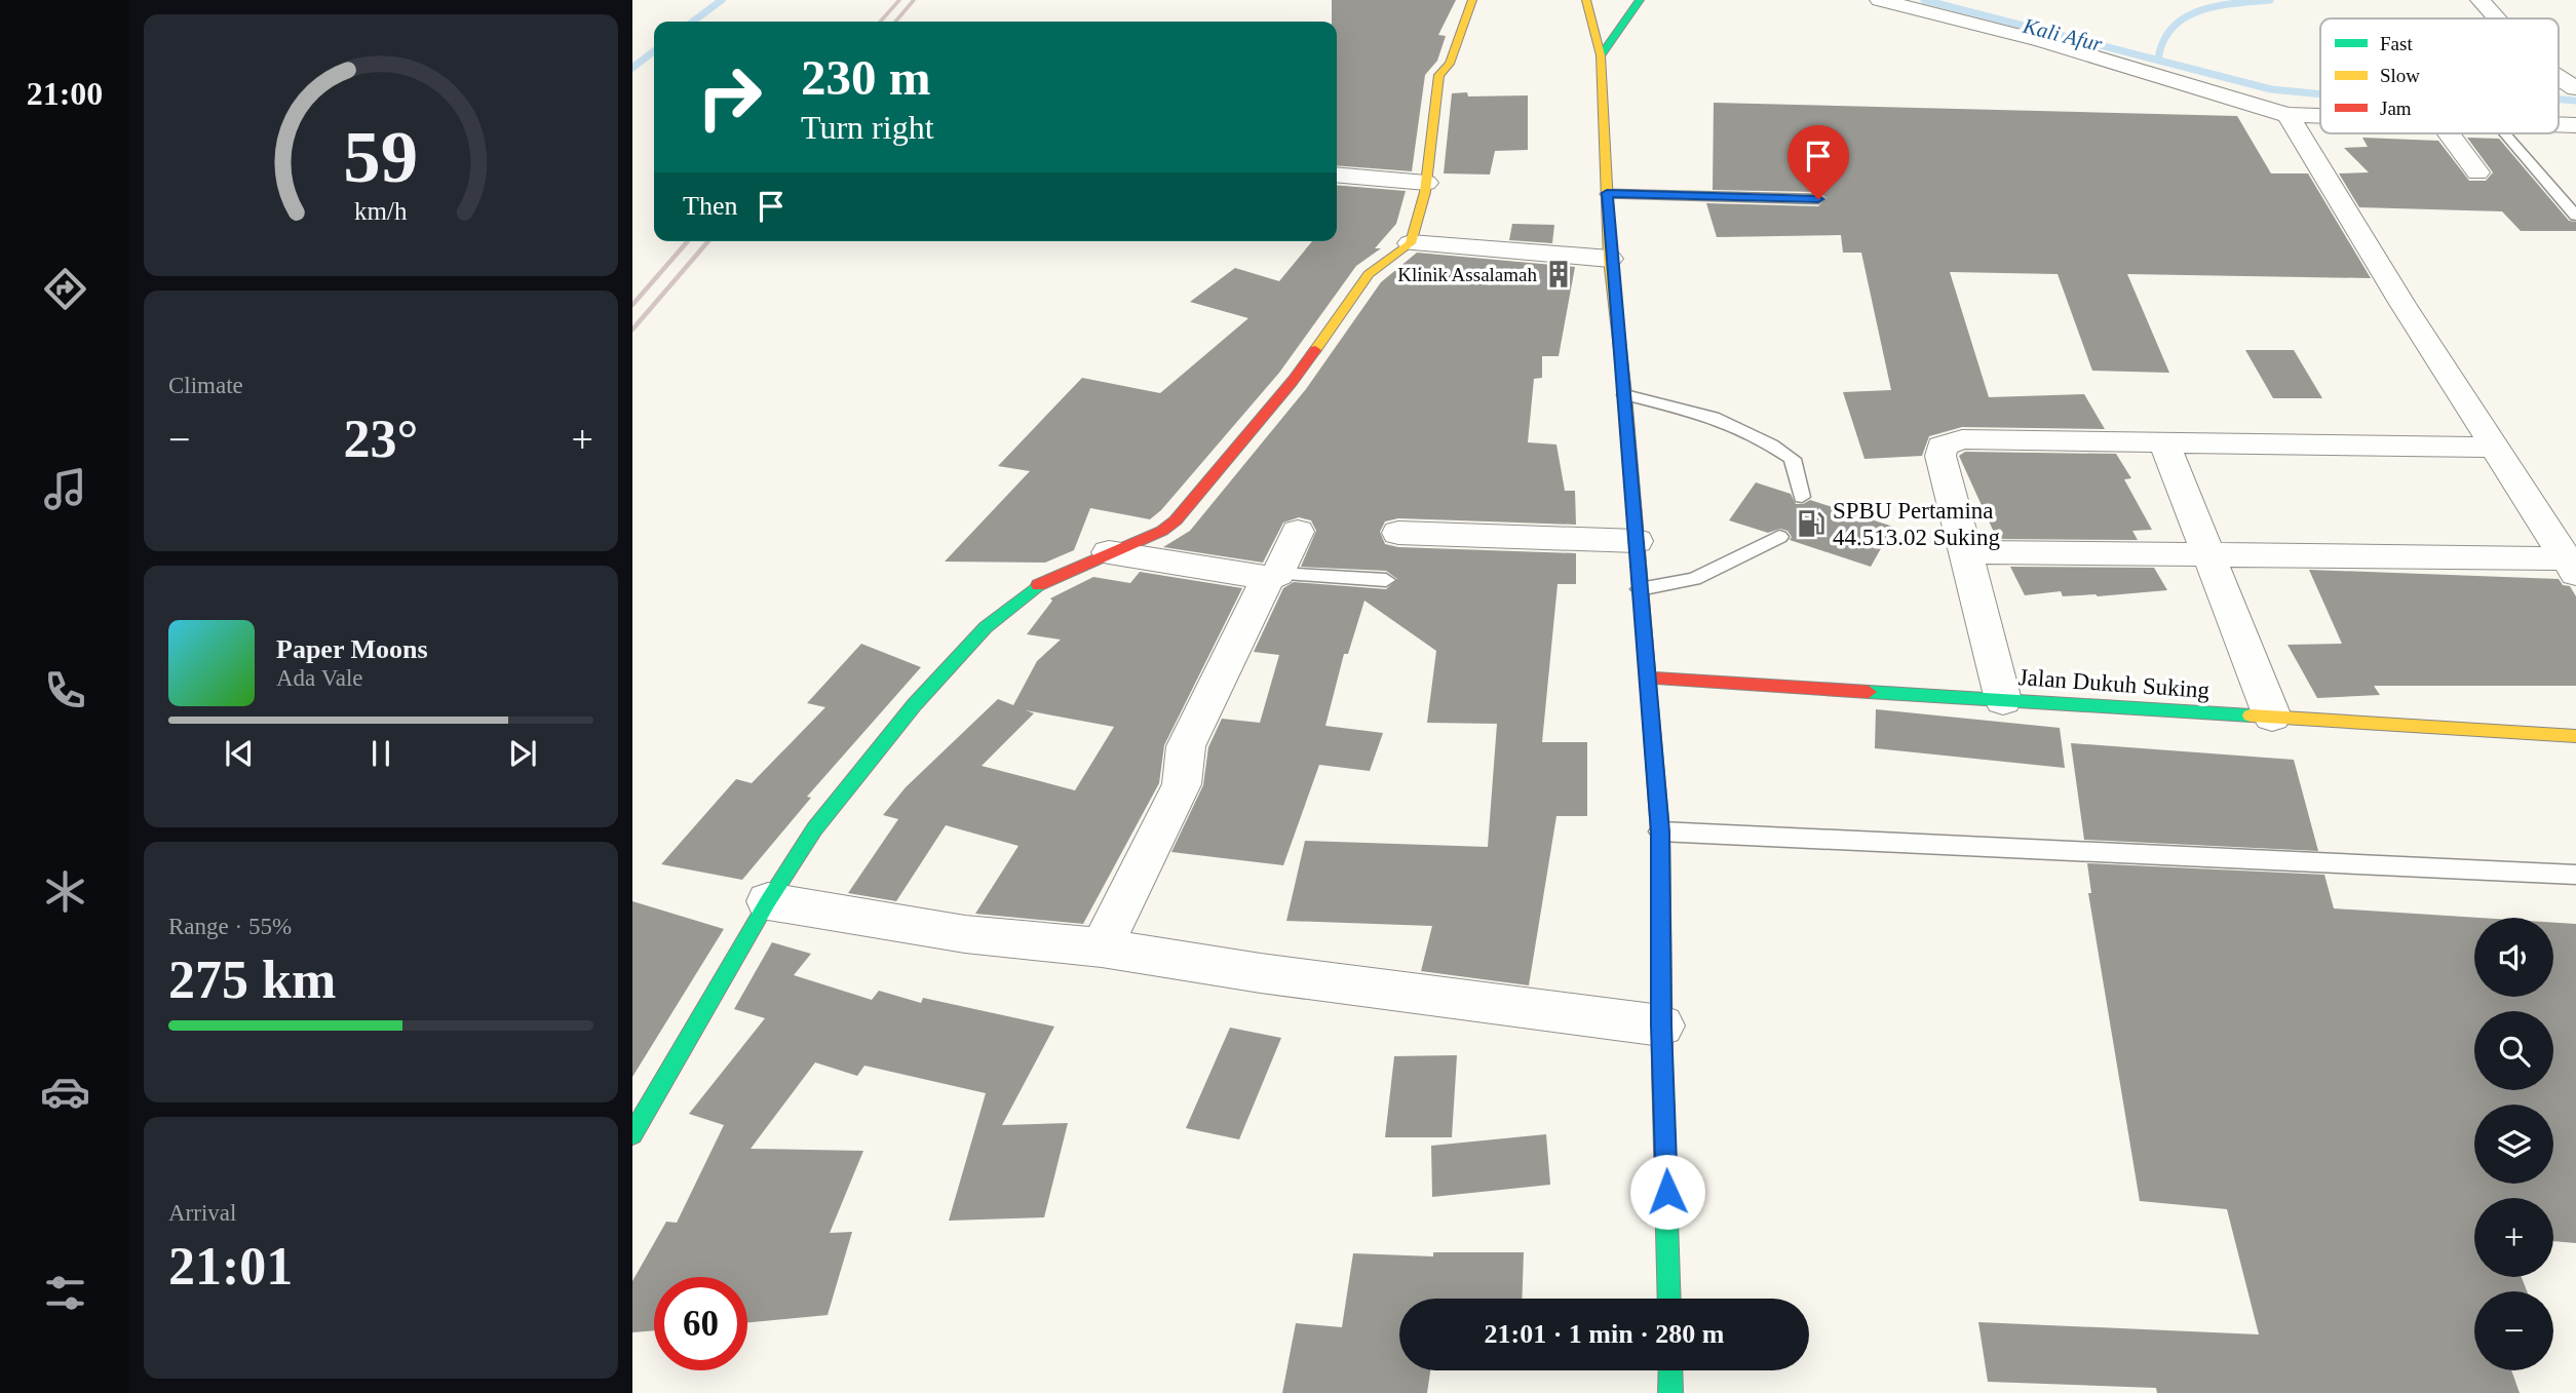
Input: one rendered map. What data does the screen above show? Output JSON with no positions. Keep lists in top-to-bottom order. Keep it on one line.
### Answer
{"streets":{"street":["Jalan Dukuh Suking"]},"water":["Kali Afur"],"places":{"building":["Klinik Assalamah"],"fuel station":["SPBU Pertamina 44.513.02 Suking"]},"legend":["Fast","Slow","Jam"],"page":{"tabs":"21:00","turn":["230 m","Turn right"],"then":"Then","tile":["Climate",["Range · 55%","275 km"],["Arrival","21:01"]],"heat":["−","23°","+"],"song":["Paper Moons","Ada Vale"],"map_buttons":["+","−"],"limit":"60","trip":"21:01 · 1 min · 280 m","gauge":["59","km/h"]}}
